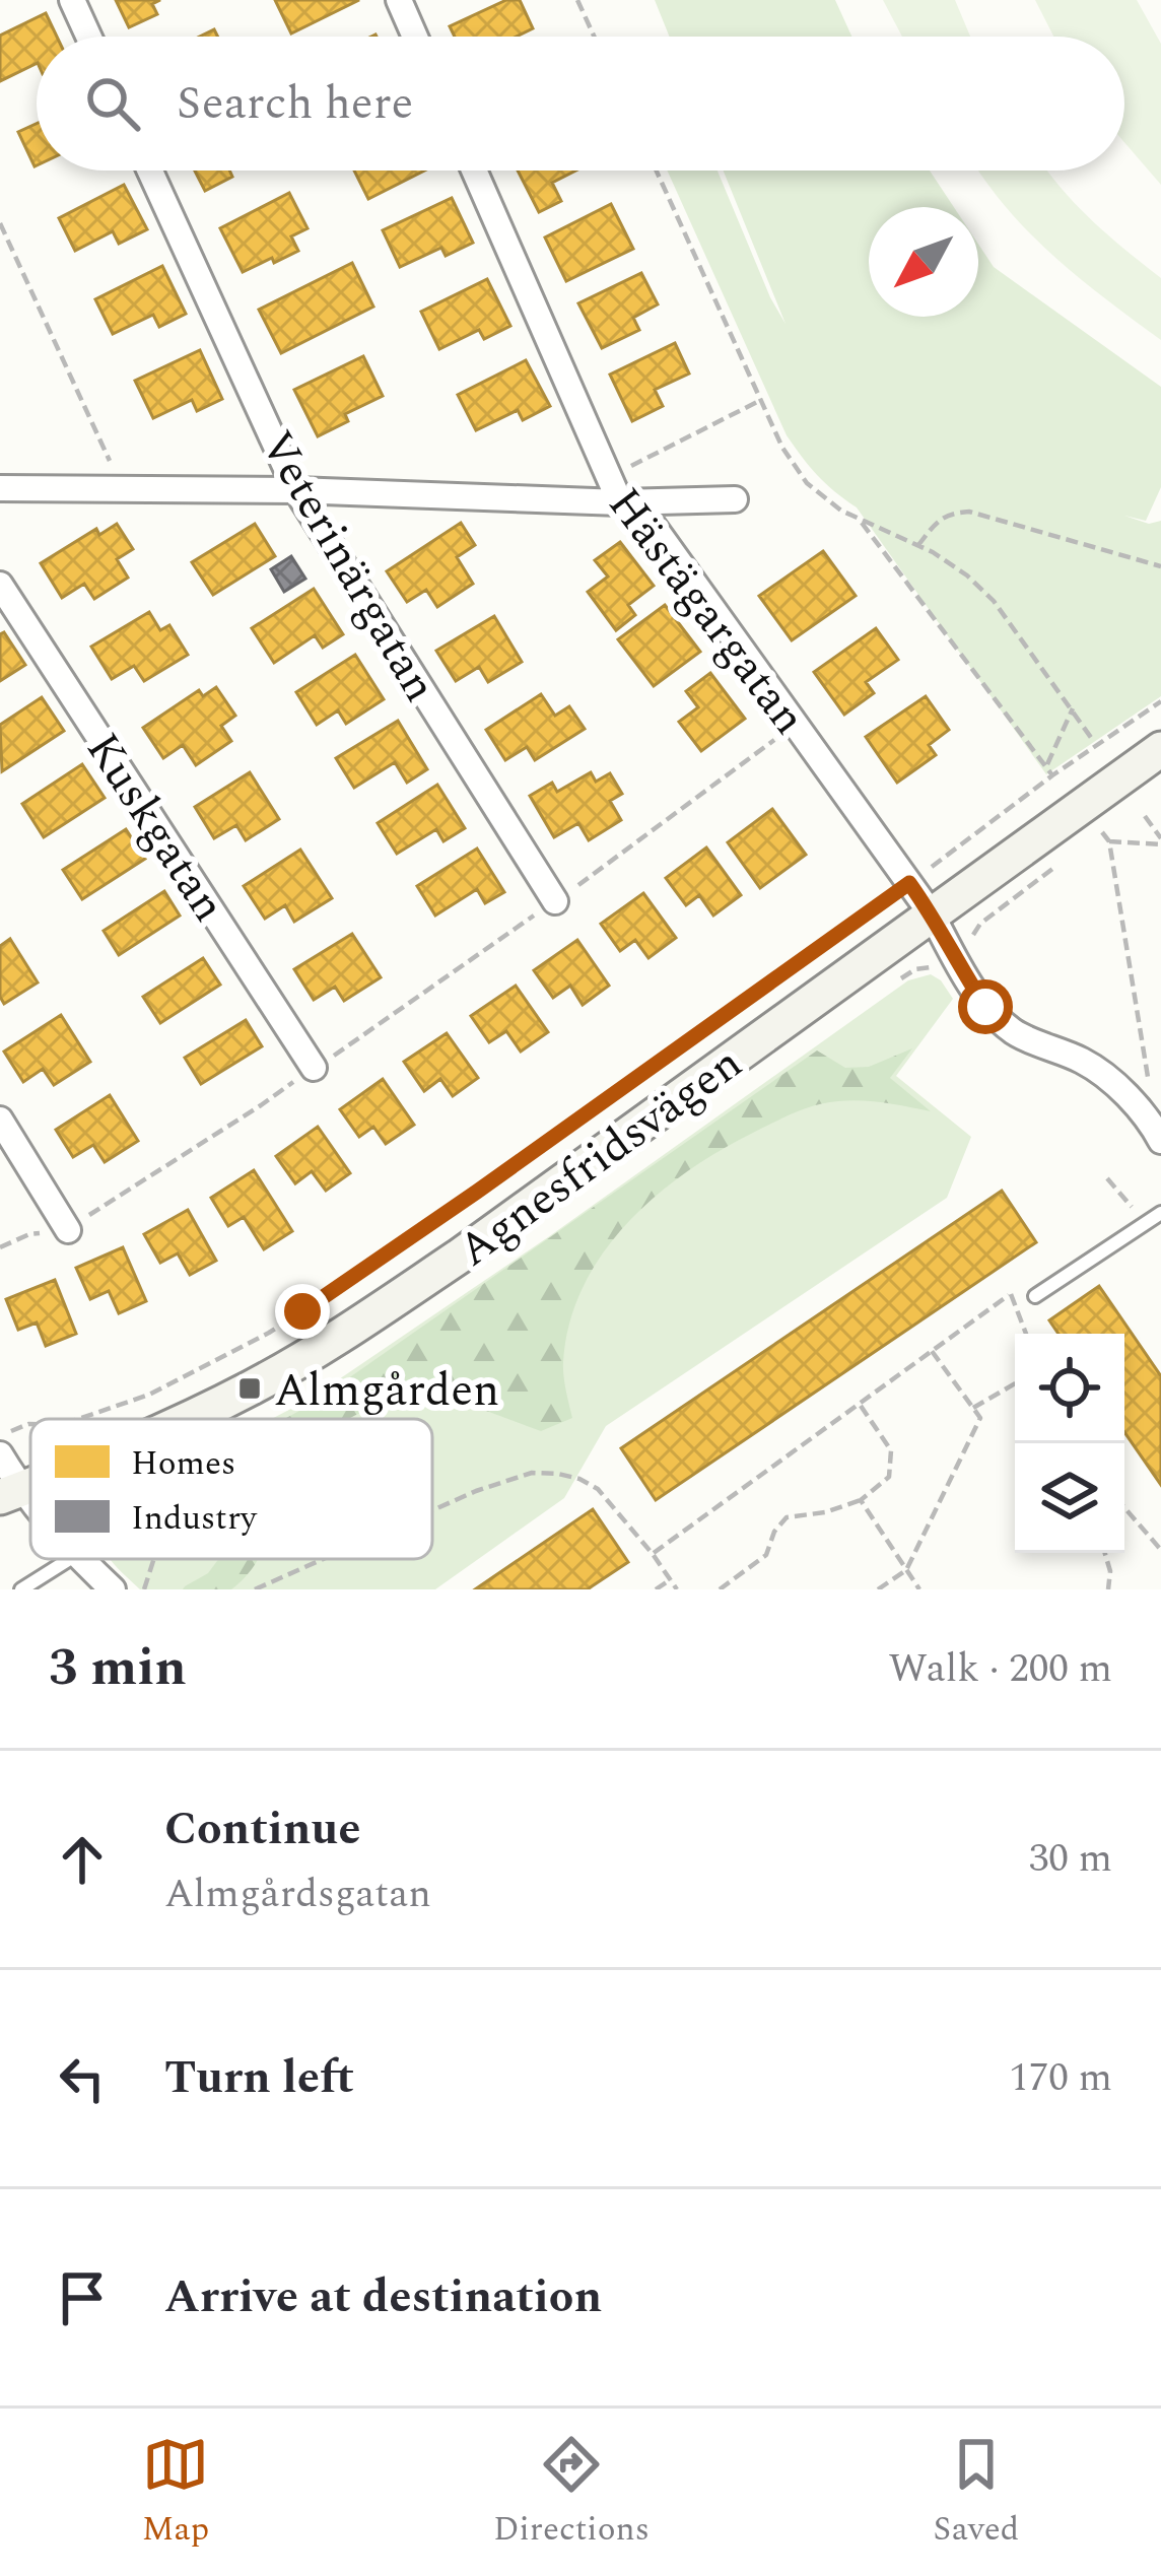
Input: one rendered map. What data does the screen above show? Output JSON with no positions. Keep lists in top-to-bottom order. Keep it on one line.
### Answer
{"streets":{"main road":["Agnesfridsvägen"],"street":["Veterinärgatan","Hästägargatan","Kuskgatan"]},"crossings":[["Hästägargatan","Agnesfridsvägen"]],"places":{"transit":["Almgården"]},"legend":["Homes","Industry"],"north":"bottom left","page":{"search":"Search here","heading":["3 min","Walk · 200 m"],"list":[["Continue","Almgårdsgatan","30 m"],["Turn left","170 m"],"Arrive at destination"],"nav":["Map","Directions","Saved"]}}
